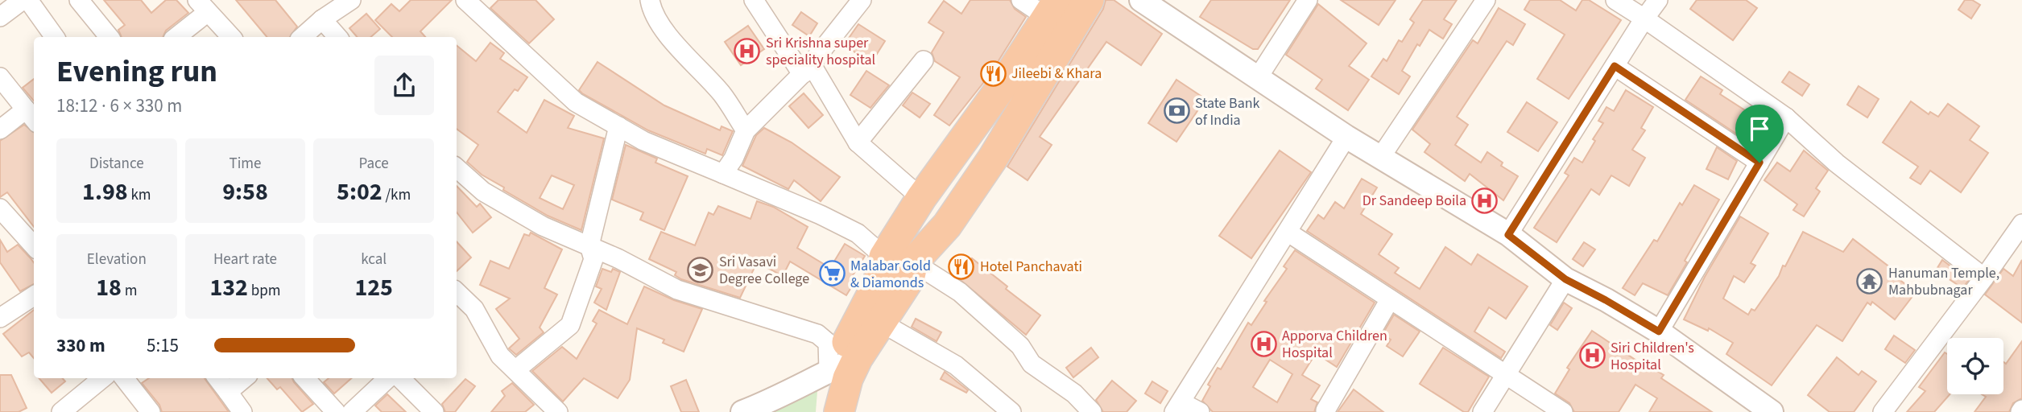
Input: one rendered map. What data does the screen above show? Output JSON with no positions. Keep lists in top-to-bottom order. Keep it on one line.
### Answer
{"places":{"hospital":["Sri Krishna super speciality hospital","Dr Sandeep Boila","Apporva Children Hospital","Siri Children's Hospital"],"restaurant":["Jileebi & Khara","Hotel Panchavati"],"bank":["State Bank of India"],"school or university":["Sri Vasavi Degree College"],"supermarket":["Malabar Gold & Diamonds"],"temple":["Hanuman Temple, Mahbubnagar"]},"page":{"heading":["Evening run","18:12 · 6 × 330 m"],"stats":[["Distance","1.98 km"],["Time","9:58"],["Pace","5:02 /km"],["Elevation","18 m"],["Heart rate","132 bpm"],["kcal","125"]],"list":[{"name":"330 m","note":"5:15"}]}}
